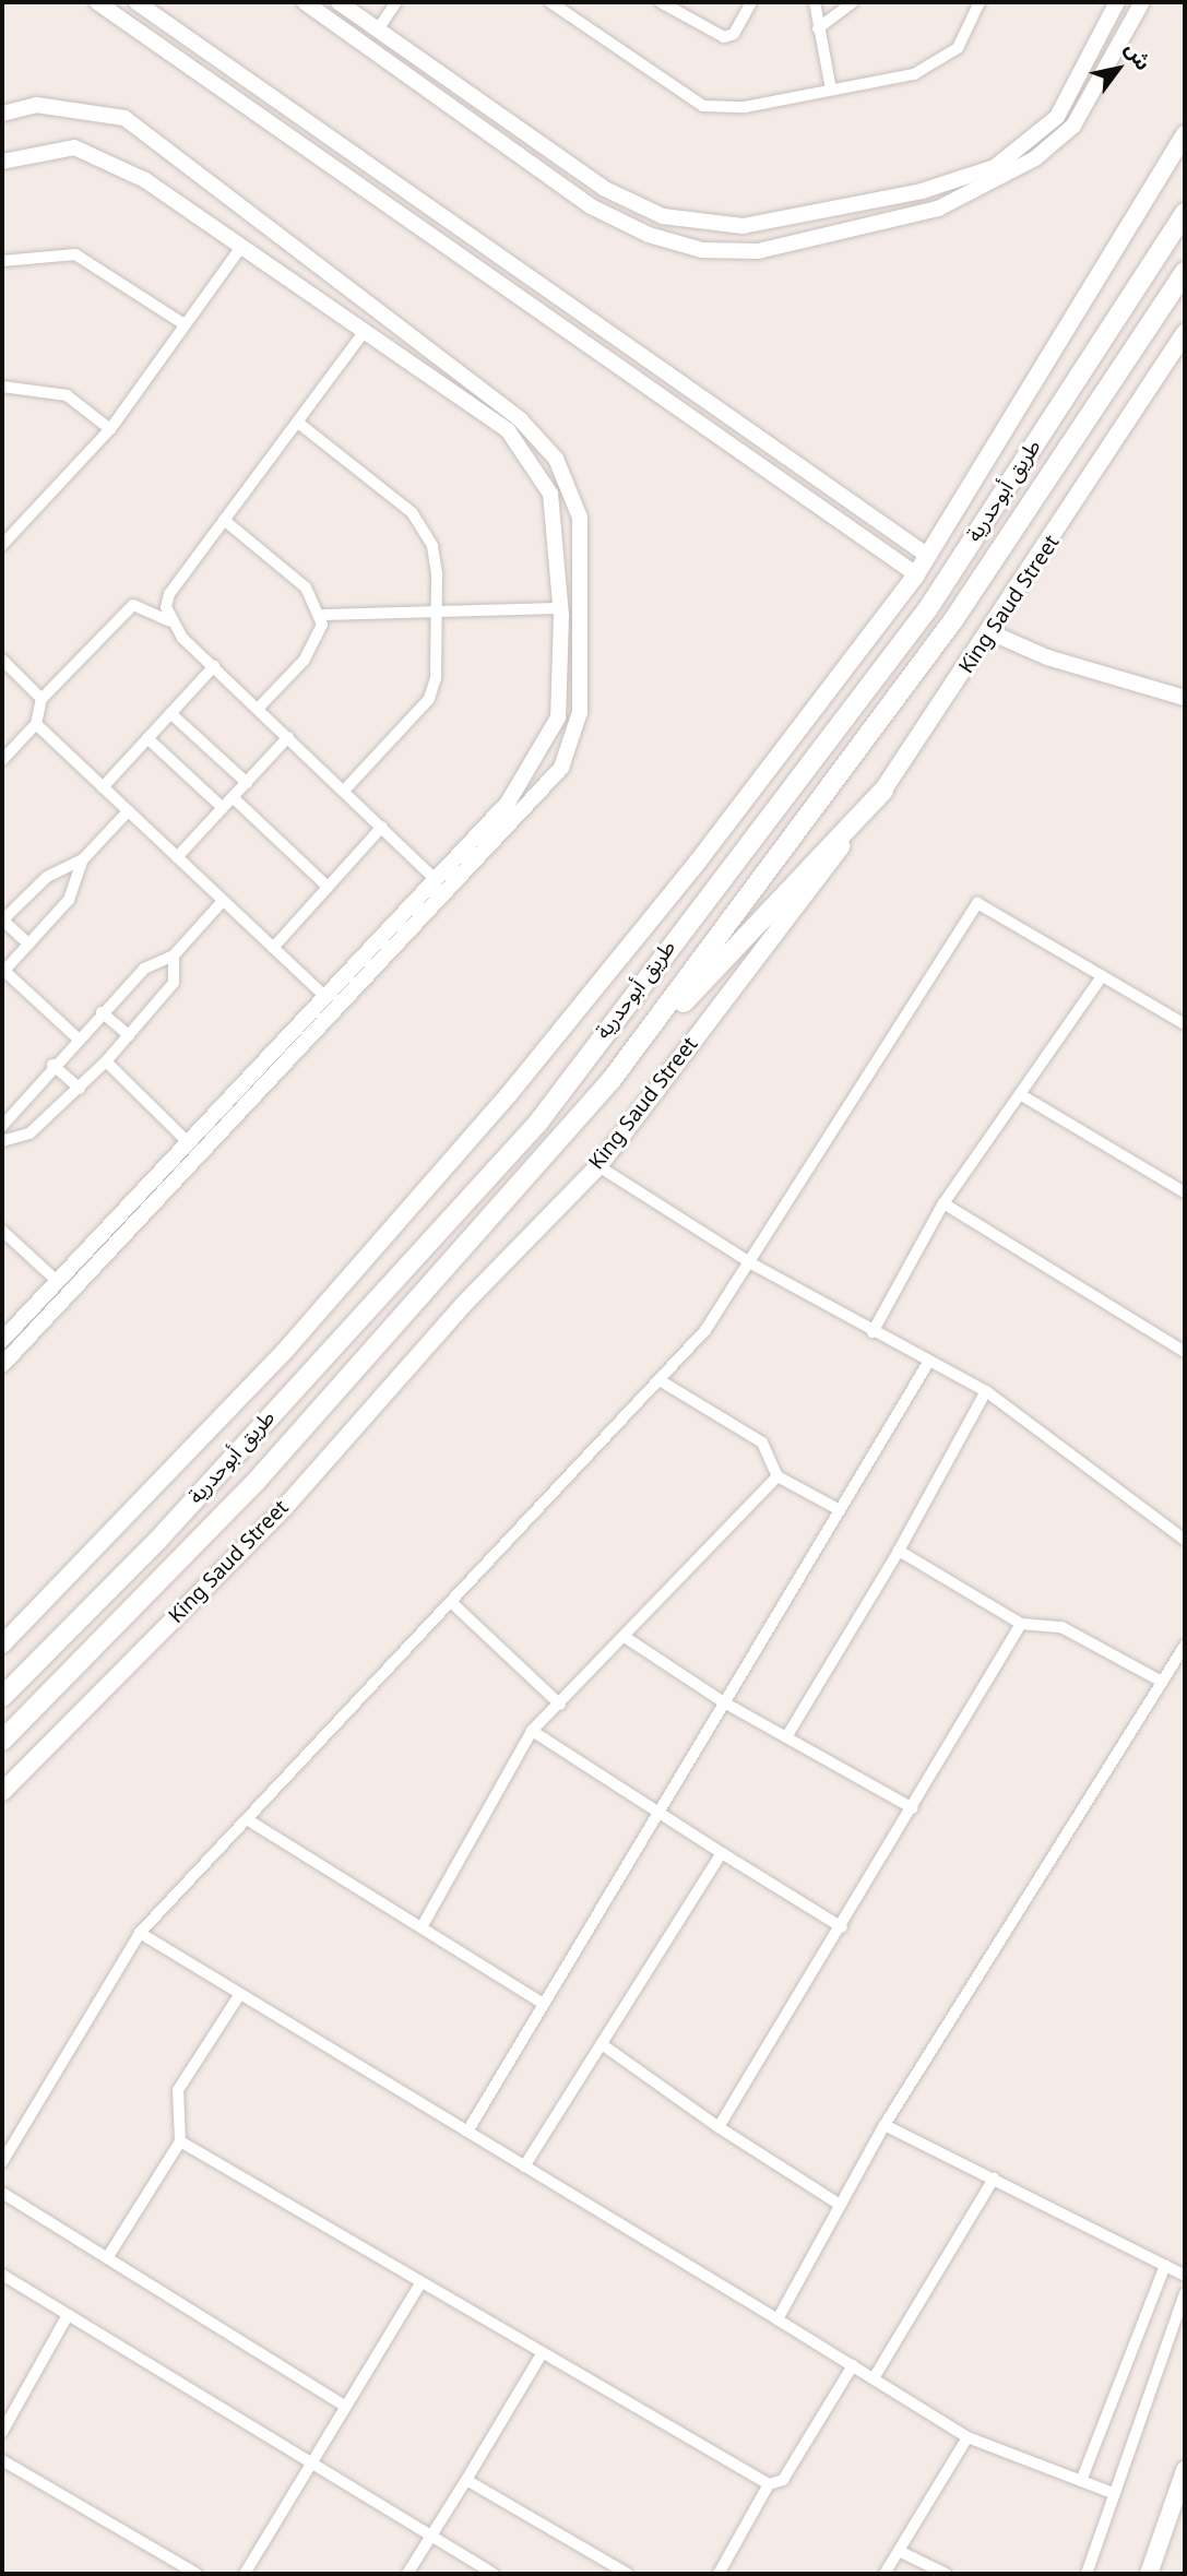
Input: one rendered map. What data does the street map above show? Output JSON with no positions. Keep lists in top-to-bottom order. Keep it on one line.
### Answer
{"streets":{"highway":["طريق أبوحدرية"],"main road":["King Saud Street"]},"north":"top right"}
